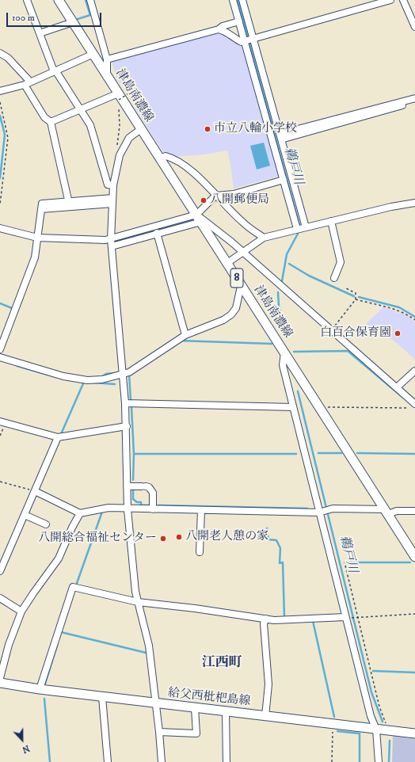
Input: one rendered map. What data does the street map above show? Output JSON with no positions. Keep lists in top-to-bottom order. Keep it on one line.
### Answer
{"streets":{"main road":["津島南濃線","8","給父西枇杷島線"]},"districts":["江西町"],"water":["鵜戸川"],"places":["市立八輪小学校","八開郵便局","白百合保育園","八開老人憩の家","八開総合福祉センター"],"scale_bar":"100 m","north":"bottom"}
